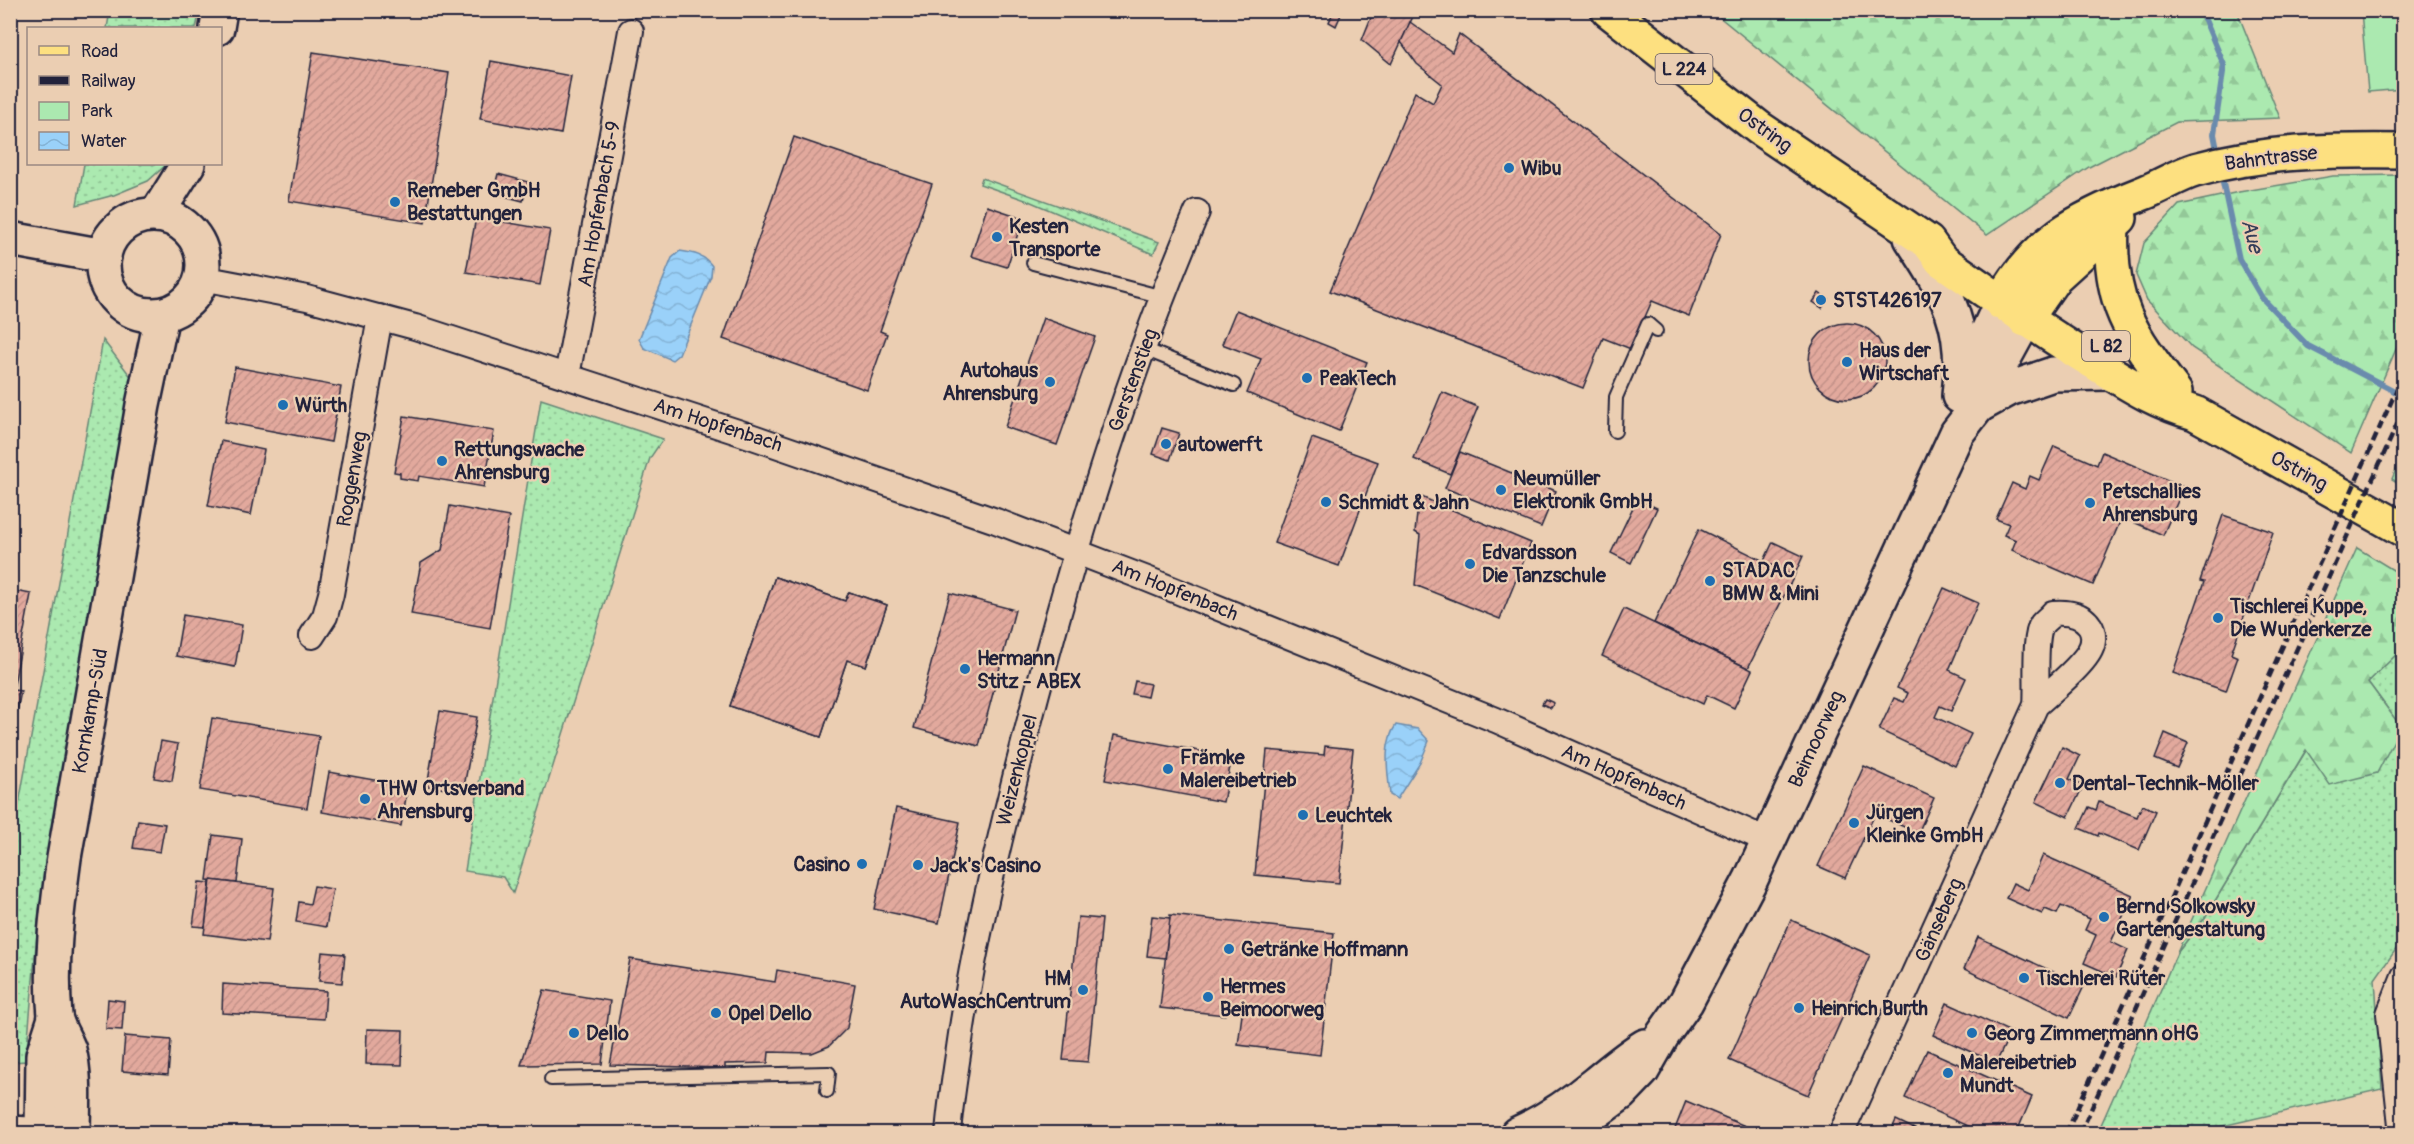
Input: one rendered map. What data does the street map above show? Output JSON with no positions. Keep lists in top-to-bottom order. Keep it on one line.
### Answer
{"streets":{"main road":["L 224","Ostring","Bahntrasse","L 82"],"street":["Am Hopfenbach 5-9","Gerstenstieg","Am Hopfenbach","Roggenweg","Kornkamp-Süd","Beimoorweg","Weizenkoppel","Gänseberg"]},"crossings":[["Ostring","Bahntrasse"],["Ostring","L 82"],["Ostring","Beimoorweg"],["Bahntrasse","L 82"],["Bahntrasse","Beimoorweg"],["Am Hopfenbach 5-9","Am Hopfenbach"],["Gerstenstieg","Am Hopfenbach"],["Gerstenstieg","Weizenkoppel"],["Am Hopfenbach","Roggenweg"],["Am Hopfenbach","Kornkamp-Süd"],["Am Hopfenbach","Beimoorweg"],["Am Hopfenbach","Weizenkoppel"]],"water":["Aue"],"places":["Wibu","Remeber GmbH Bestattungen","Kesten Transporte","STST426197","Haus der Wirtschaft","PeakTech","Autohaus Ahrensburg","Würth","autowerft","Rettungswache Ahrensburg","Neumüller Elektronik GmbH","Schmidt & Jahn","Petschallies Ahrensburg","Edvardsson Die Tanzschule","STADAC BMW & Mini","Tischlerei Kuppe, Die Wunderkerze","Hermann Stitz - ABEX","Främke Malereibetrieb","Dental-Technik-Möller","THW Ortsverband Ahrensburg","Leuchtek","Jürgen Kleinke GmbH","Casino","Jack's Casino","Bernd Solkowsky Gartengestaltung","Getränke Hoffmann","Tischlerei Rüter","HM AutoWaschCentrum","Hermes Beimoorweg","Heinrich Burth","Opel Dello","Dello","Georg Zimmermann oHG","Malereibetrieb Mundt"],"legend":["Road","Railway","Park","Water"]}
